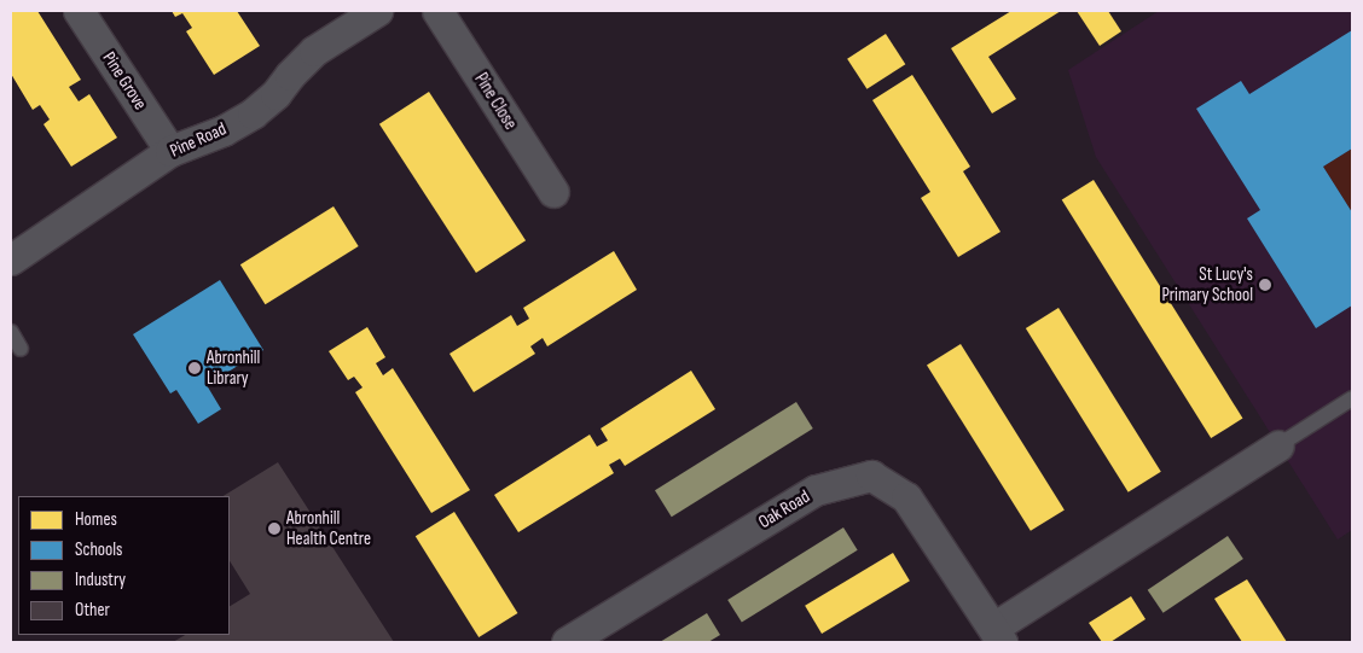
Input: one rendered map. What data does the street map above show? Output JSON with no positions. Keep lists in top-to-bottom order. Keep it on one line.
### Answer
{"streets":{"street":["Pine Grove","Pine Close","Pine Road","Oak Road"]},"crossings":[["Pine Grove","Pine Road"]],"places":["St Lucy's Primary School","Abronhill Library","Abronhill Health Centre"],"legend":["Homes","Schools","Industry","Other"]}
